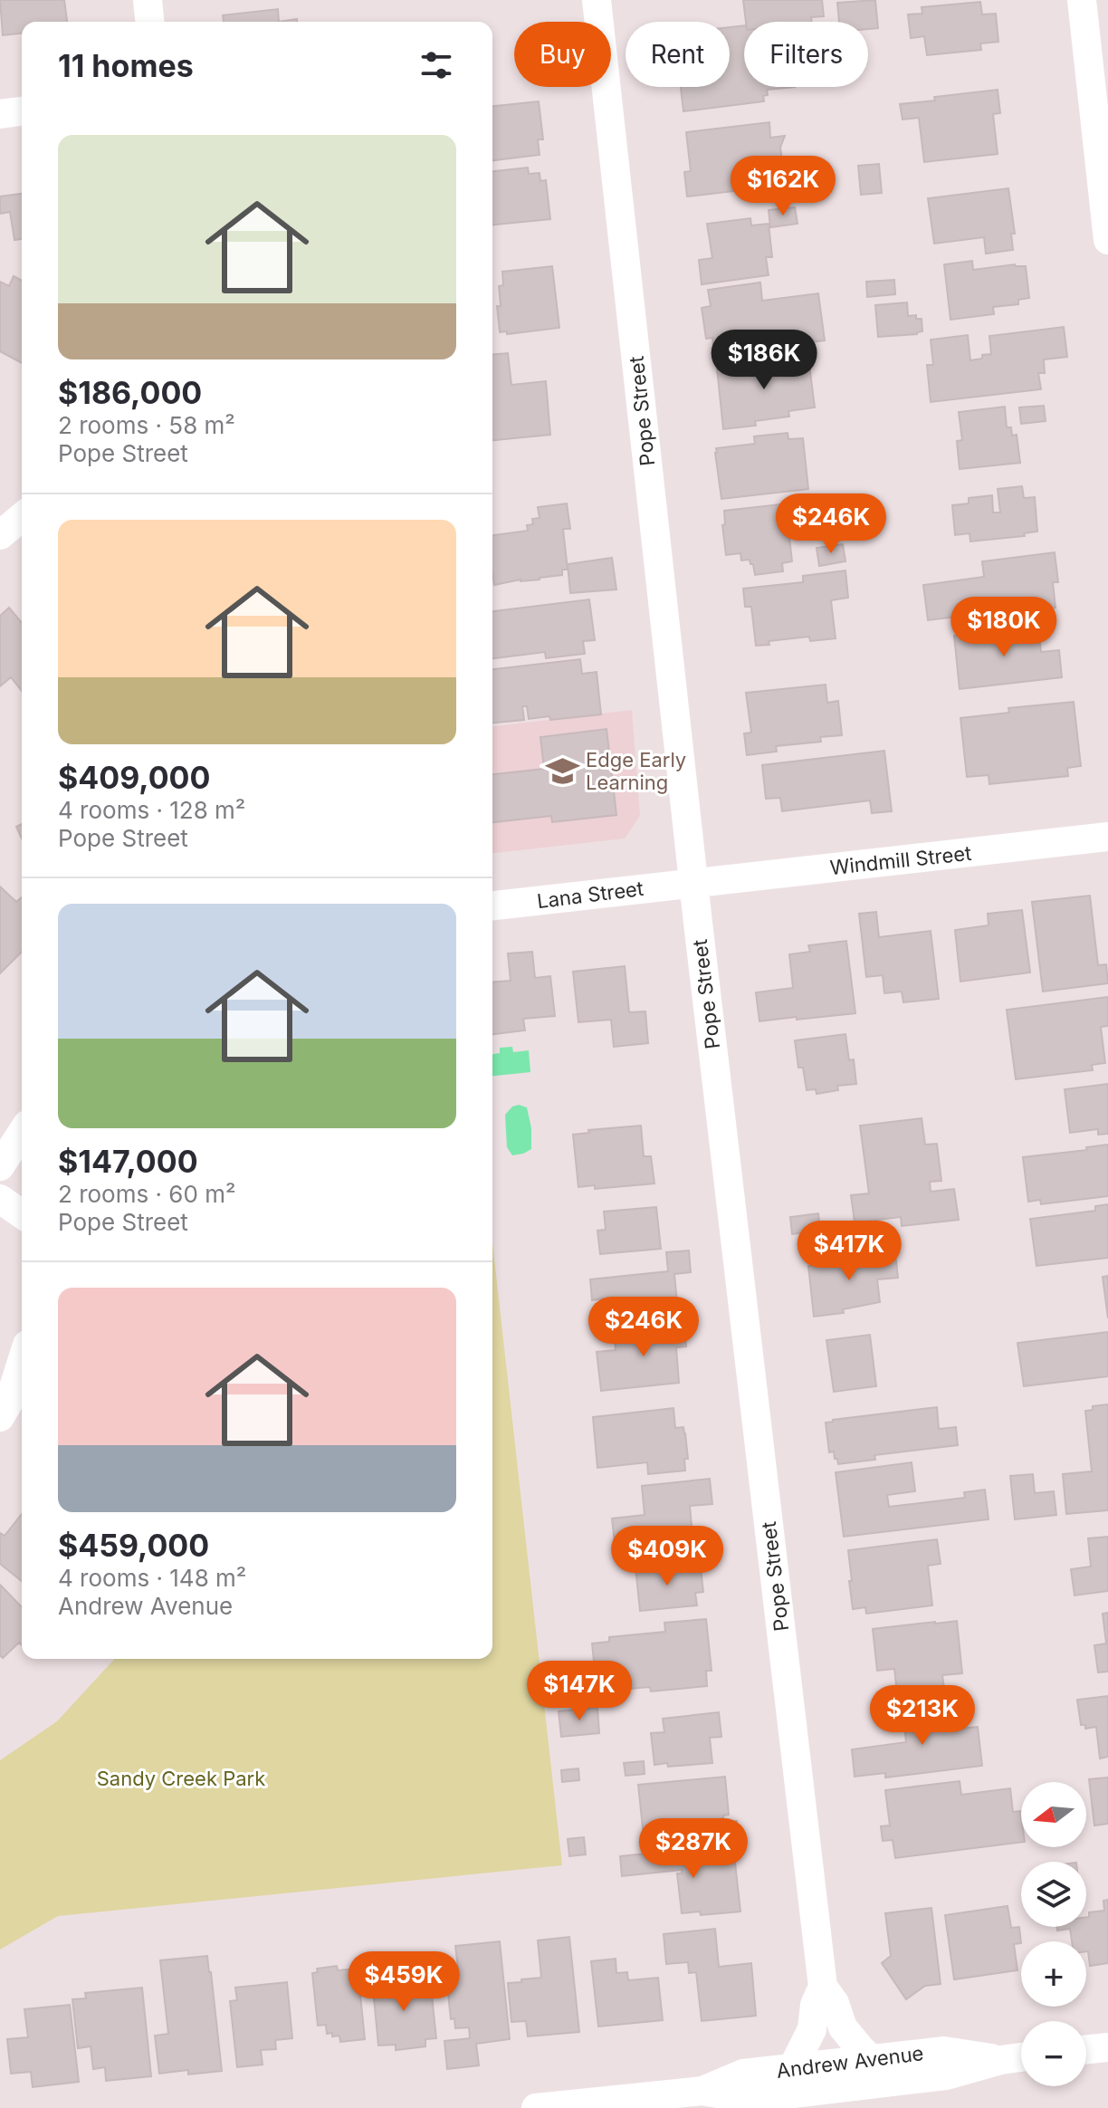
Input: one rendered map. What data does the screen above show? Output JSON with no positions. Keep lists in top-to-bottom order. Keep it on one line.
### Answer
{"streets":{"street":["Pope Street","Windmill Street","Lana Street","Andrew Avenue"]},"crossings":[["Pope Street","Windmill Street"],["Pope Street","Lana Street"],["Pope Street","Andrew Avenue"],["Windmill Street","Lana Street"]],"parks":["Sandy Creek Park"],"places":{"school or university":["Edge Early Learning"]},"north":"left","page":{"chip":["Buy","Rent","Filters"],"heading":"11 homes","list":[{"name":"$186,000","note":"2 rooms · 58 m² · Pope Street"},{"name":"$409,000","note":"4 rooms · 128 m² · Pope Street"},{"name":"$147,000","note":"2 rooms · 60 m² · Pope Street"},{"name":"$459,000","note":"4 rooms · 148 m² · Andrew Avenue"}],"price":["$162K","$186K","$246K","$180K","$417K","$246K","$409K","$147K","$213K","$287K","$459K"],"map_buttons":["+","−"]}}
